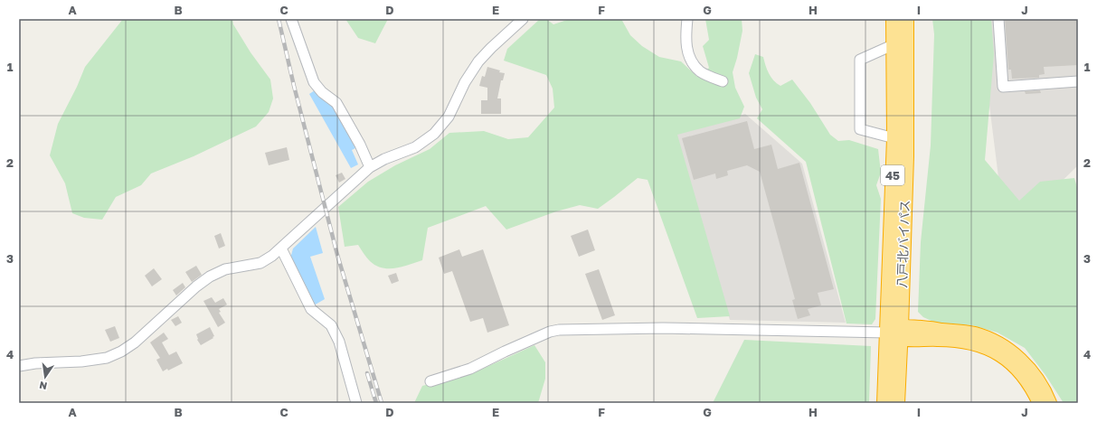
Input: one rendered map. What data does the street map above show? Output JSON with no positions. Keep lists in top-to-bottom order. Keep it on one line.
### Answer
{"streets":{"highway":["45","八戸北バイパス"]},"north":"bottom","grid":{"columns":["A","B","C","D","E","F","G","H","I","J"],"rows":["1","2","3","4"]}}
